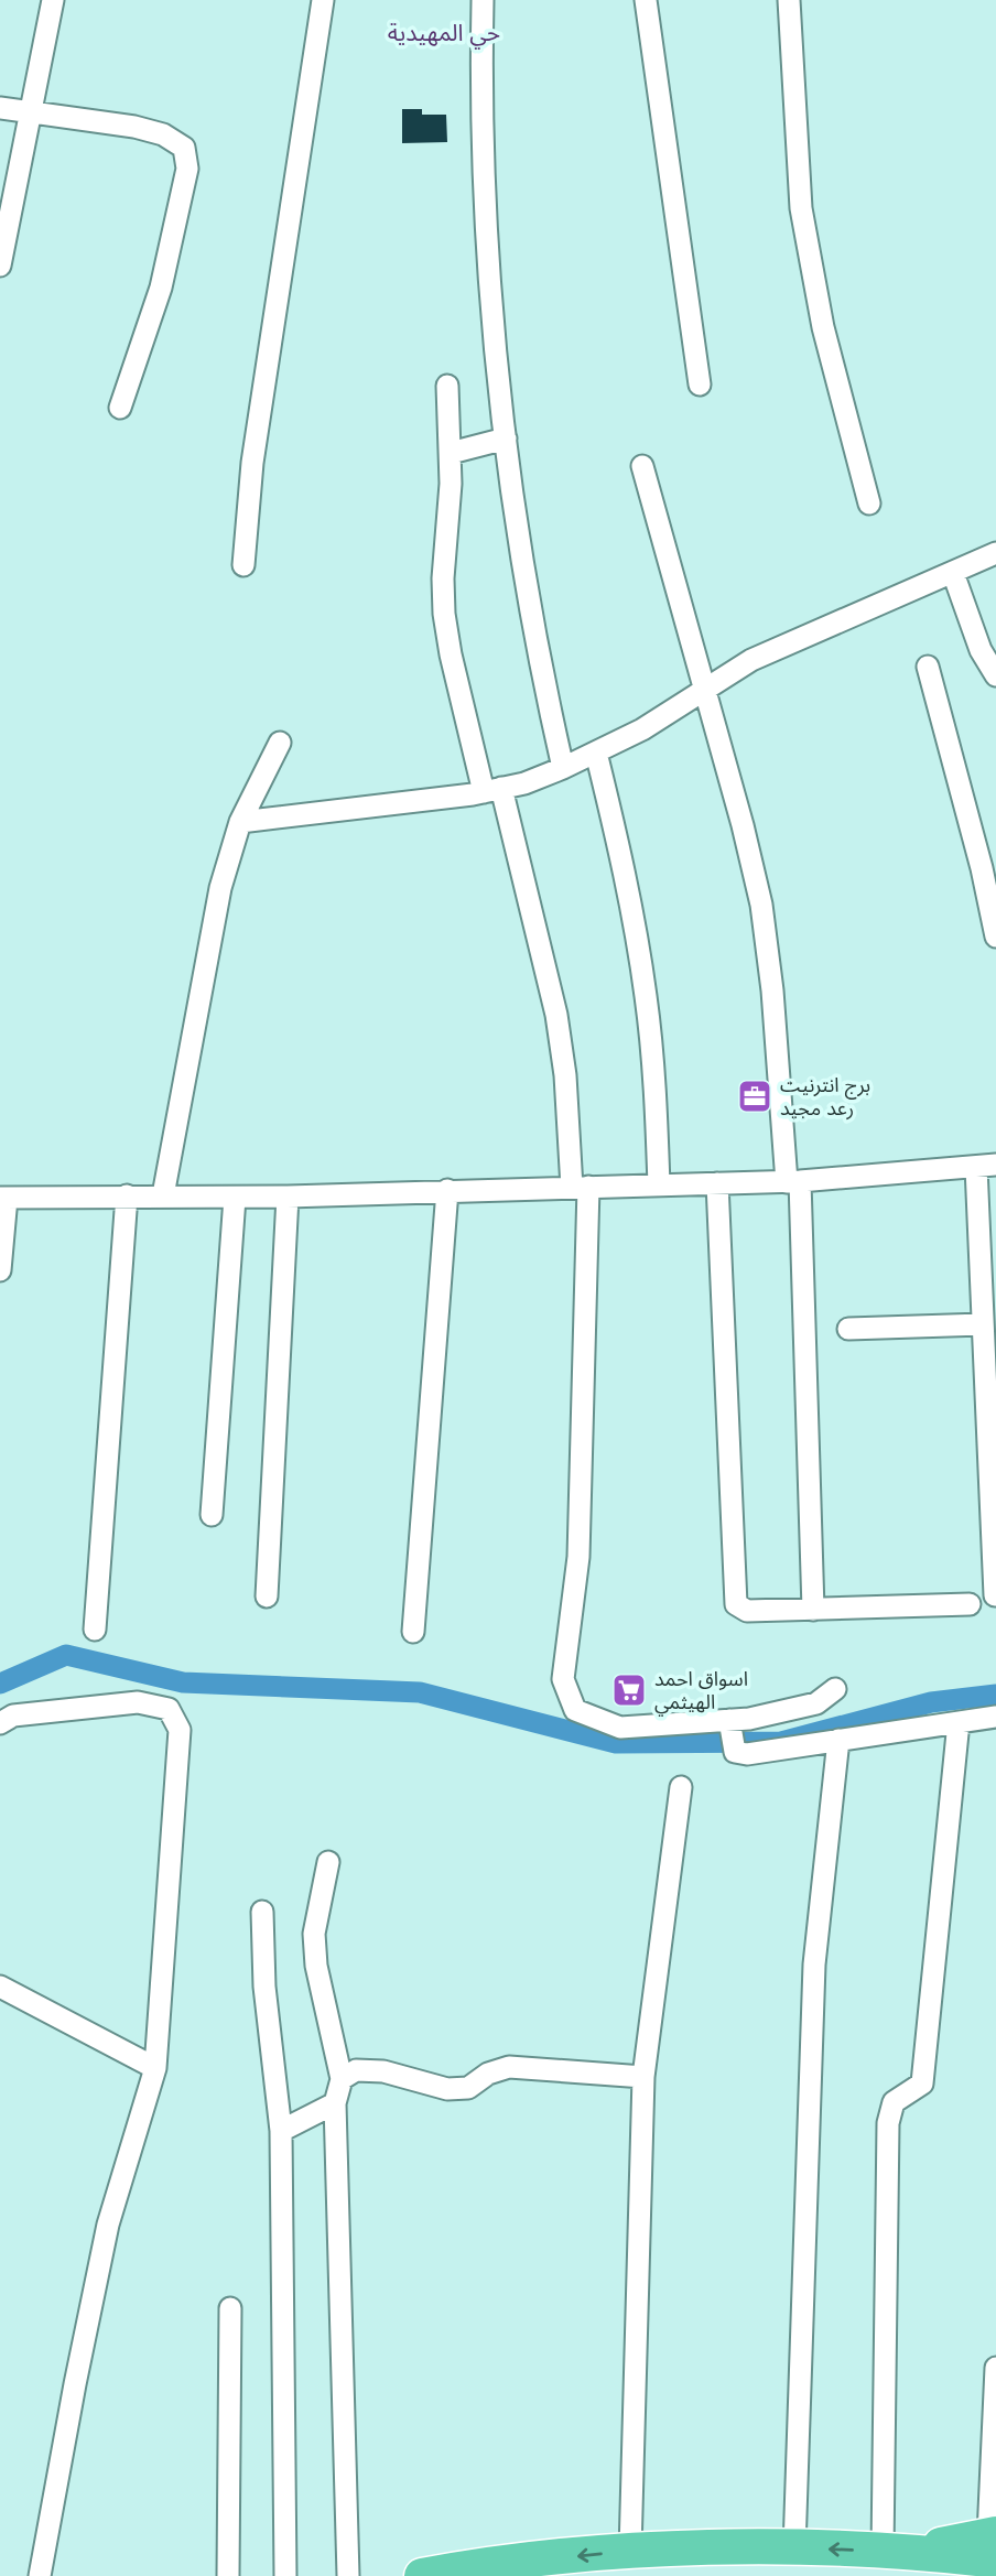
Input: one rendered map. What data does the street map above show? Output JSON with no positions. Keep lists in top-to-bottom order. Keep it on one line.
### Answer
{"districts":["حي المهيدية"],"places":{"office":["برج انترنيت رعد مجيد"],"supermarket":["اسواق احمد الهيثمي"]}}
